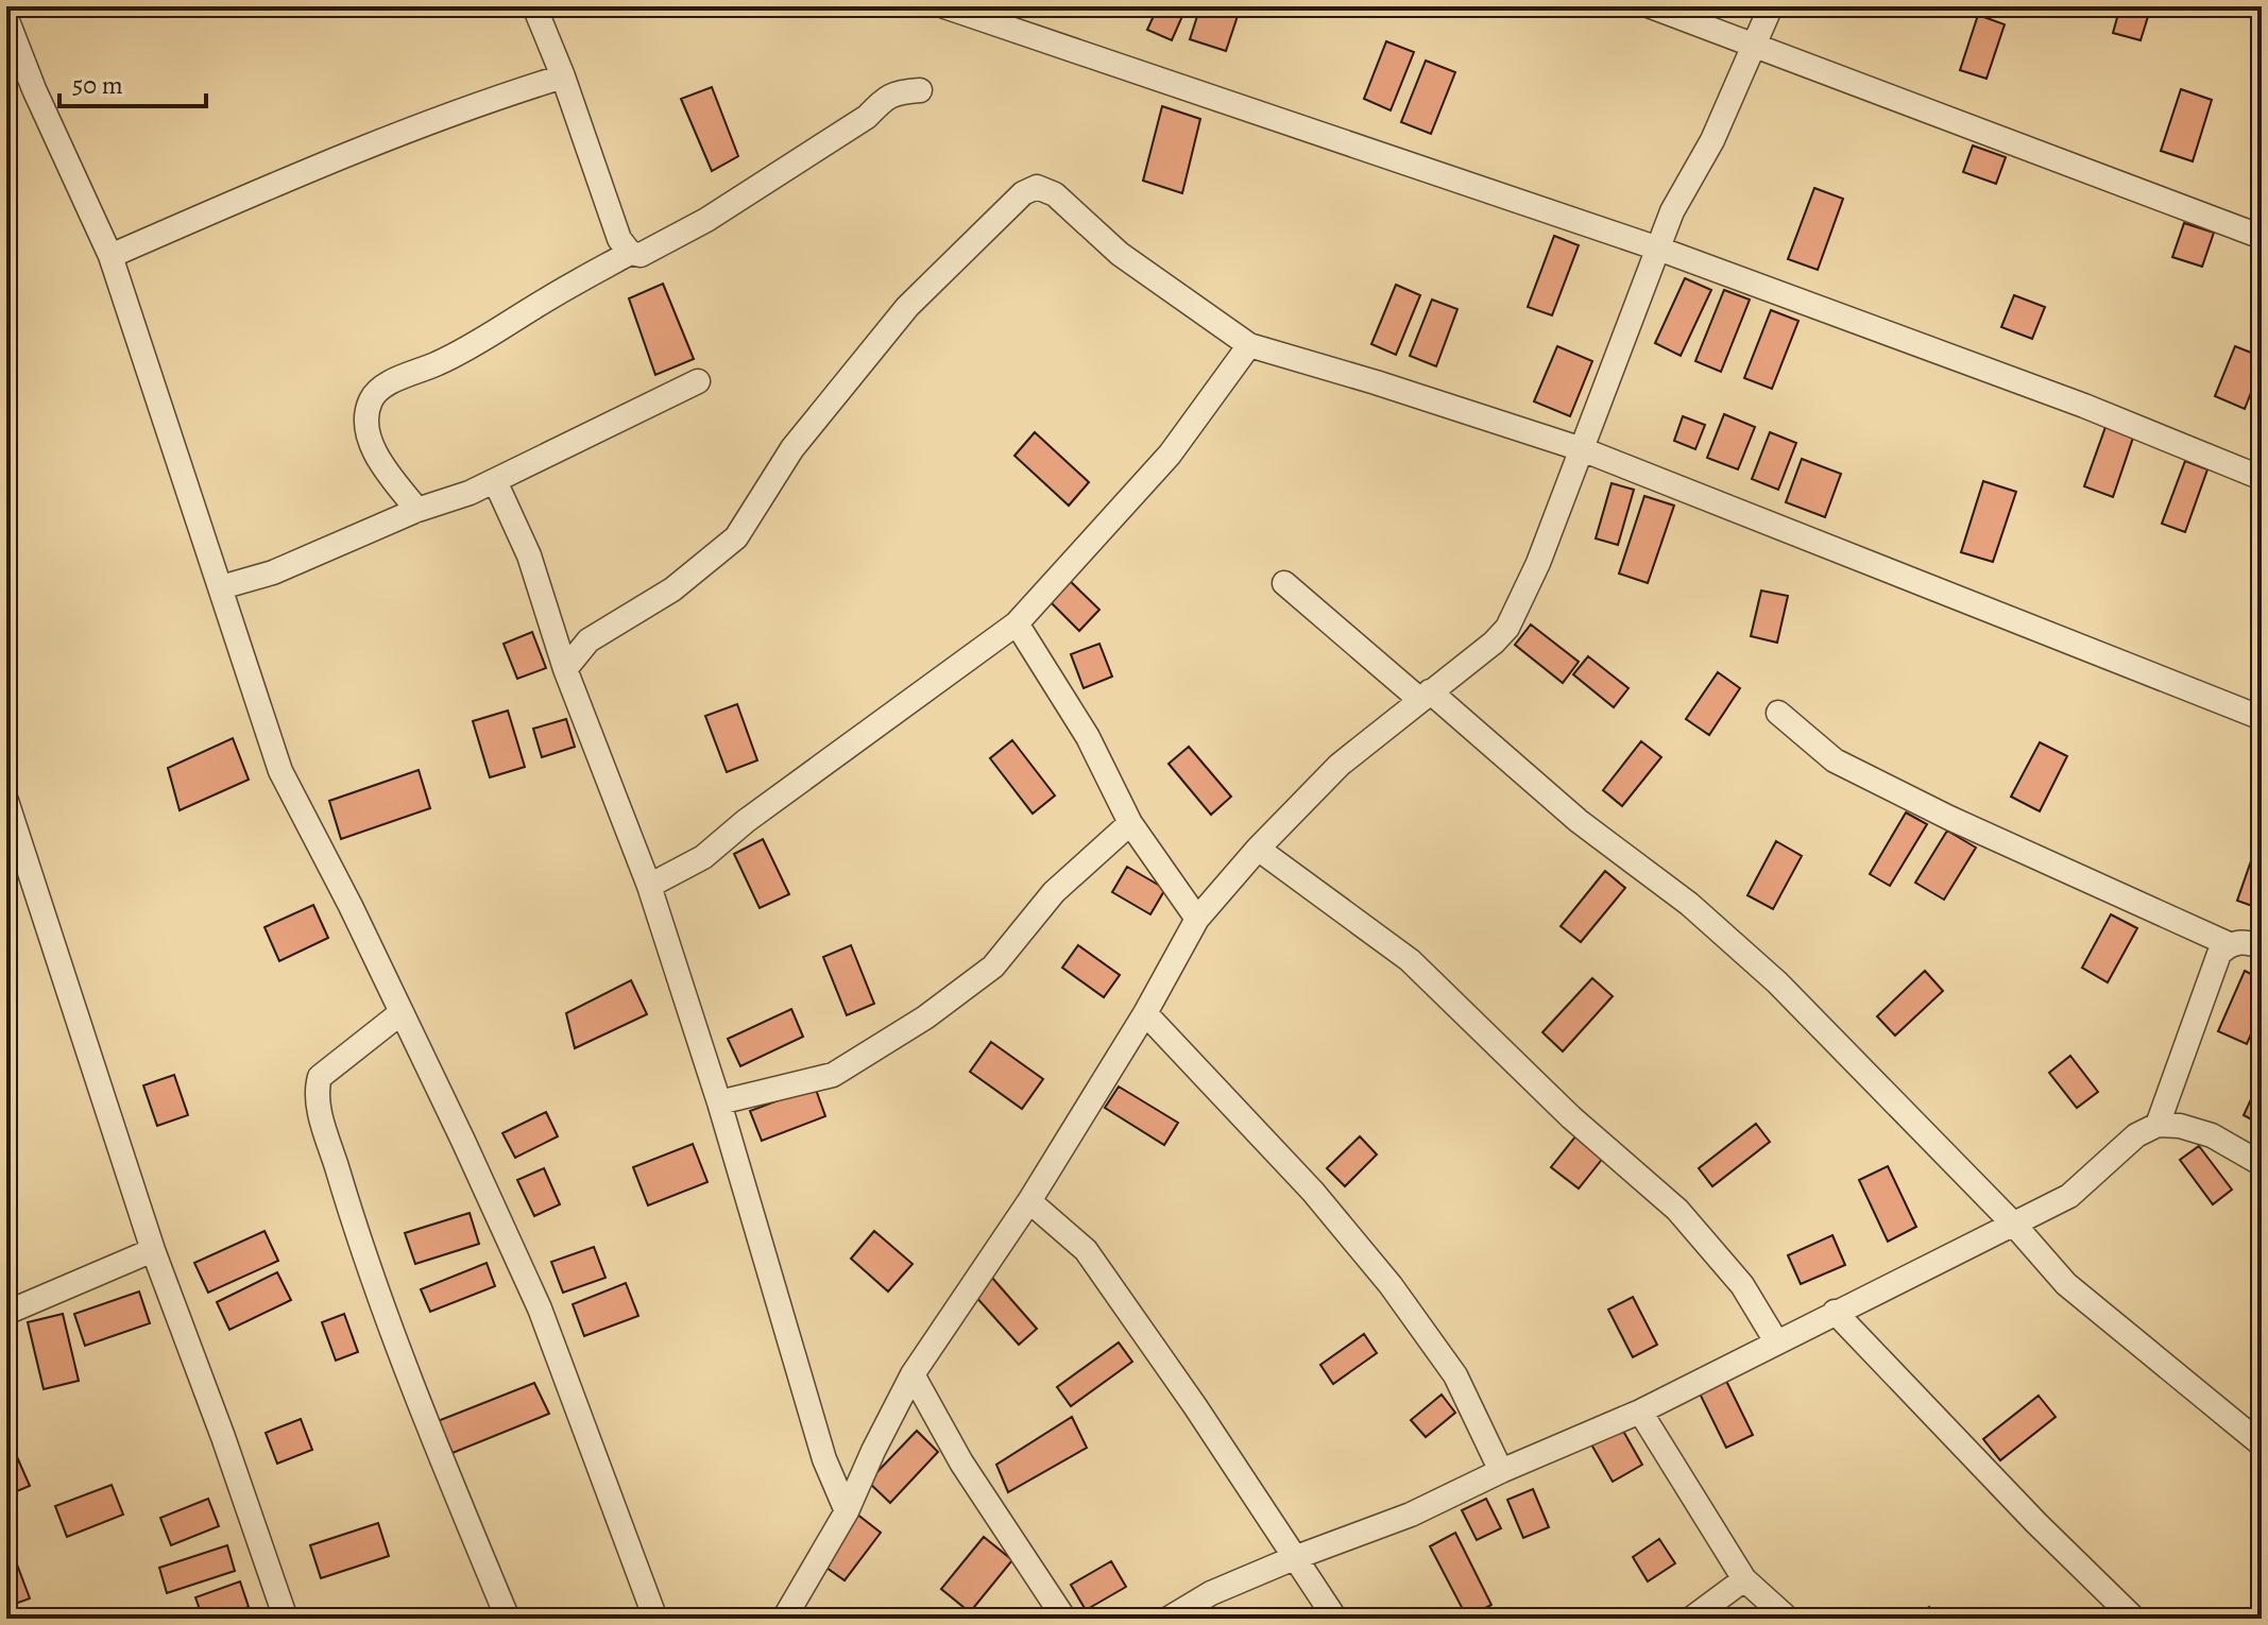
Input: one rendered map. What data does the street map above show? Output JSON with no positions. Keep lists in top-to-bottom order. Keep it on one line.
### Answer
{"scale_bar":"50 m"}
